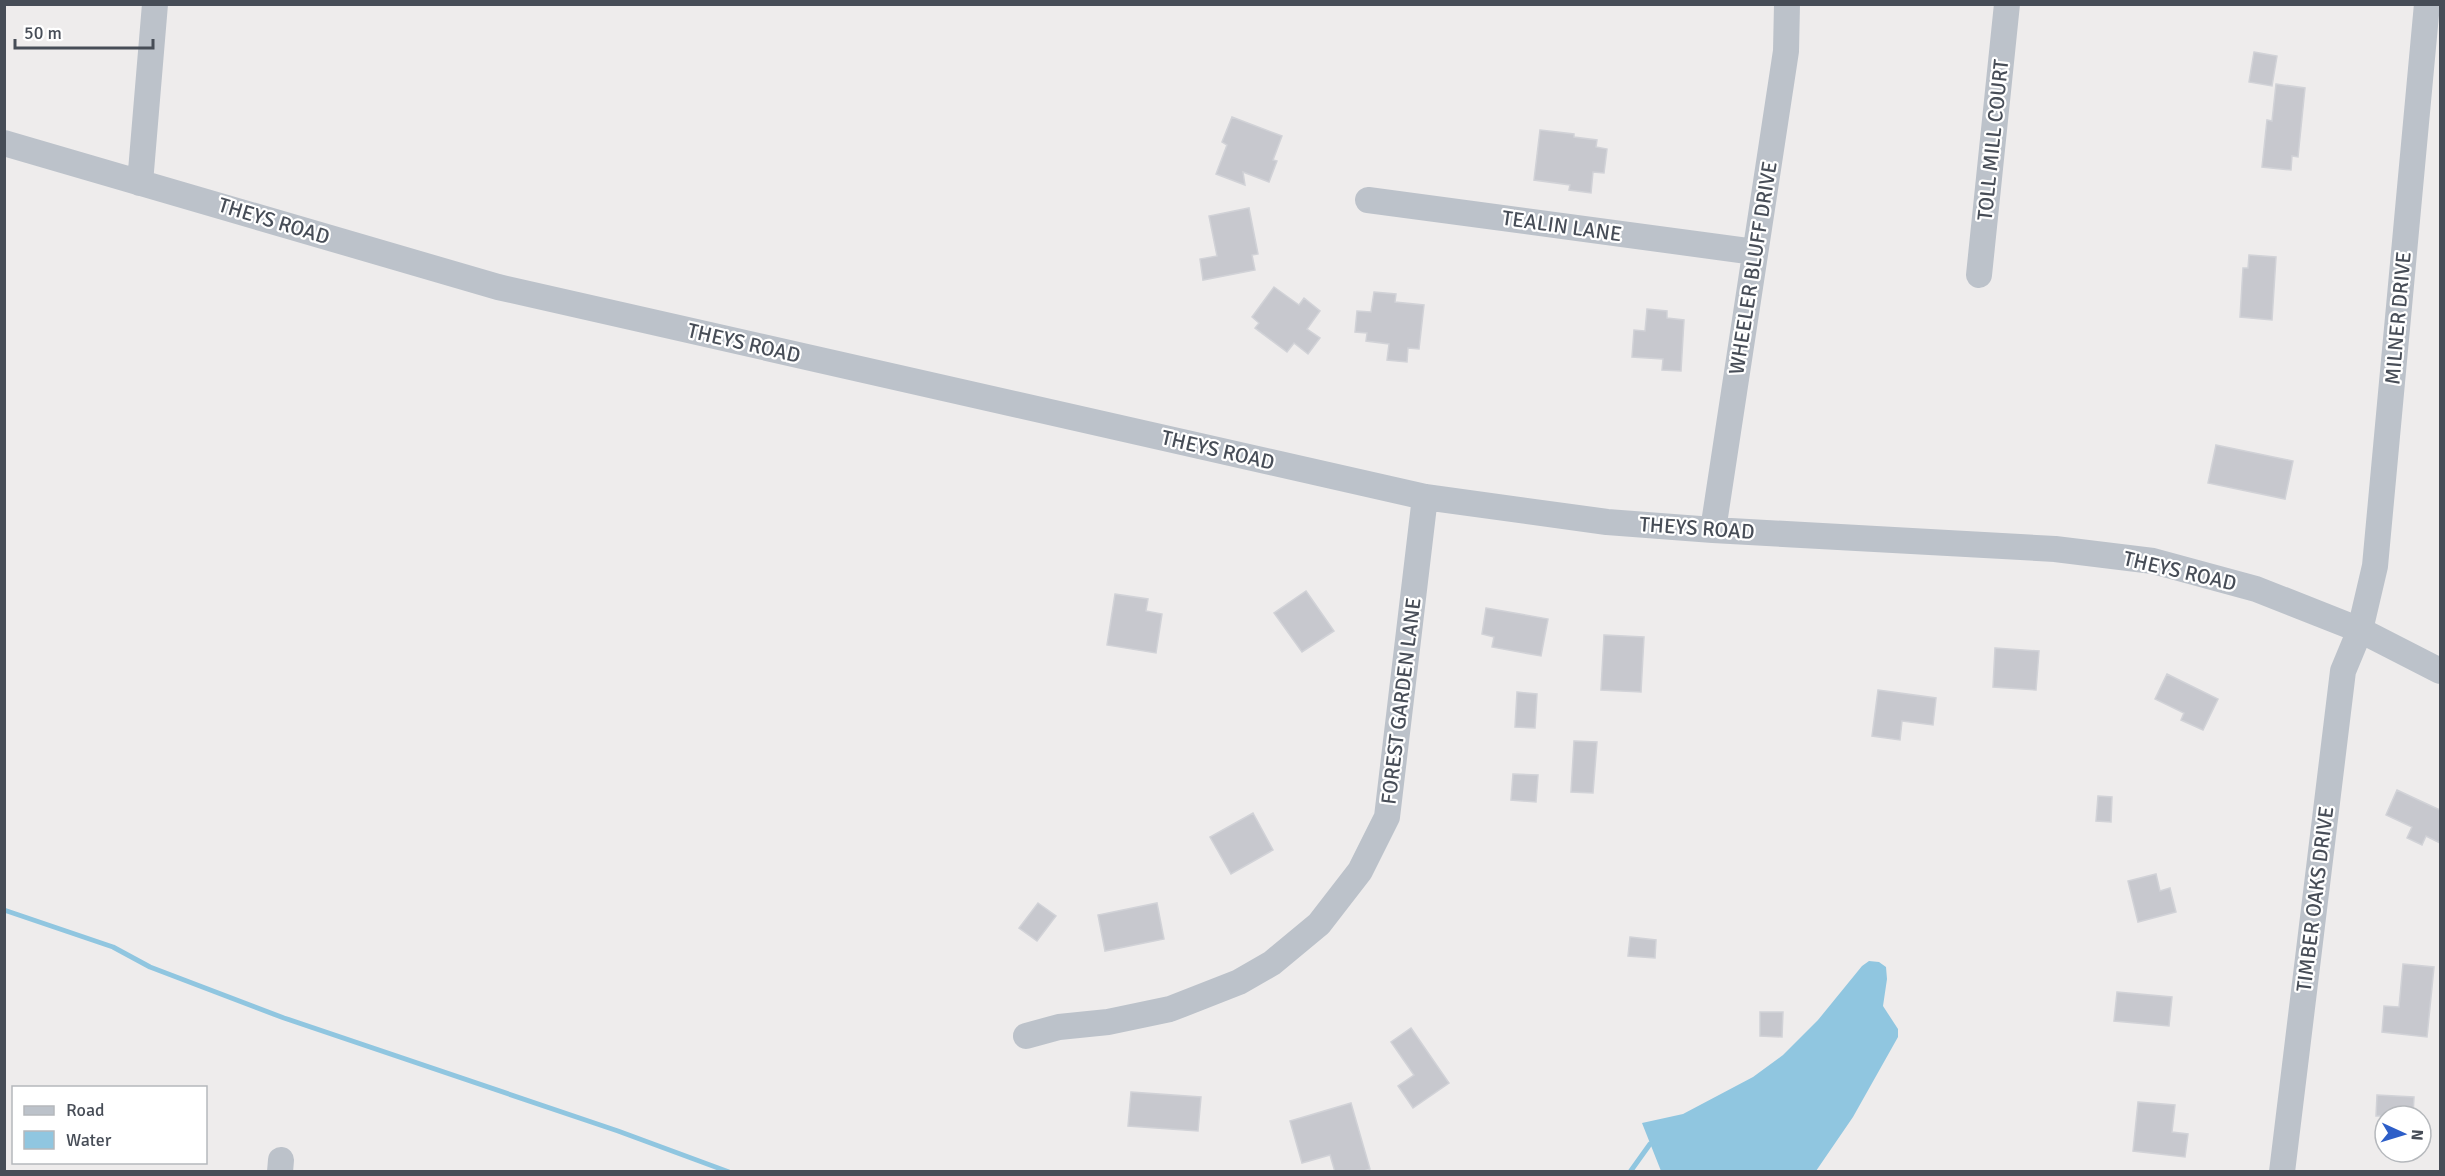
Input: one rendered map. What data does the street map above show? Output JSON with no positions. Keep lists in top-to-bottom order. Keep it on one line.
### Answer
{"streets":{"street":["TOLL MILL COURT","THEYS ROAD","TEALIN LANE","WHEELER BLUFF DRIVE","MILNER DRIVE","FOREST GARDEN LANE","TIMBER OAKS DRIVE"]},"crossings":[["THEYS ROAD","WHEELER BLUFF DRIVE"],["THEYS ROAD","MILNER DRIVE"],["THEYS ROAD","FOREST GARDEN LANE"],["THEYS ROAD","TIMBER OAKS DRIVE"],["TEALIN LANE","WHEELER BLUFF DRIVE"],["MILNER DRIVE","TIMBER OAKS DRIVE"]],"legend":["Road","Water"],"scale_bar":"50 m","north":"right"}
